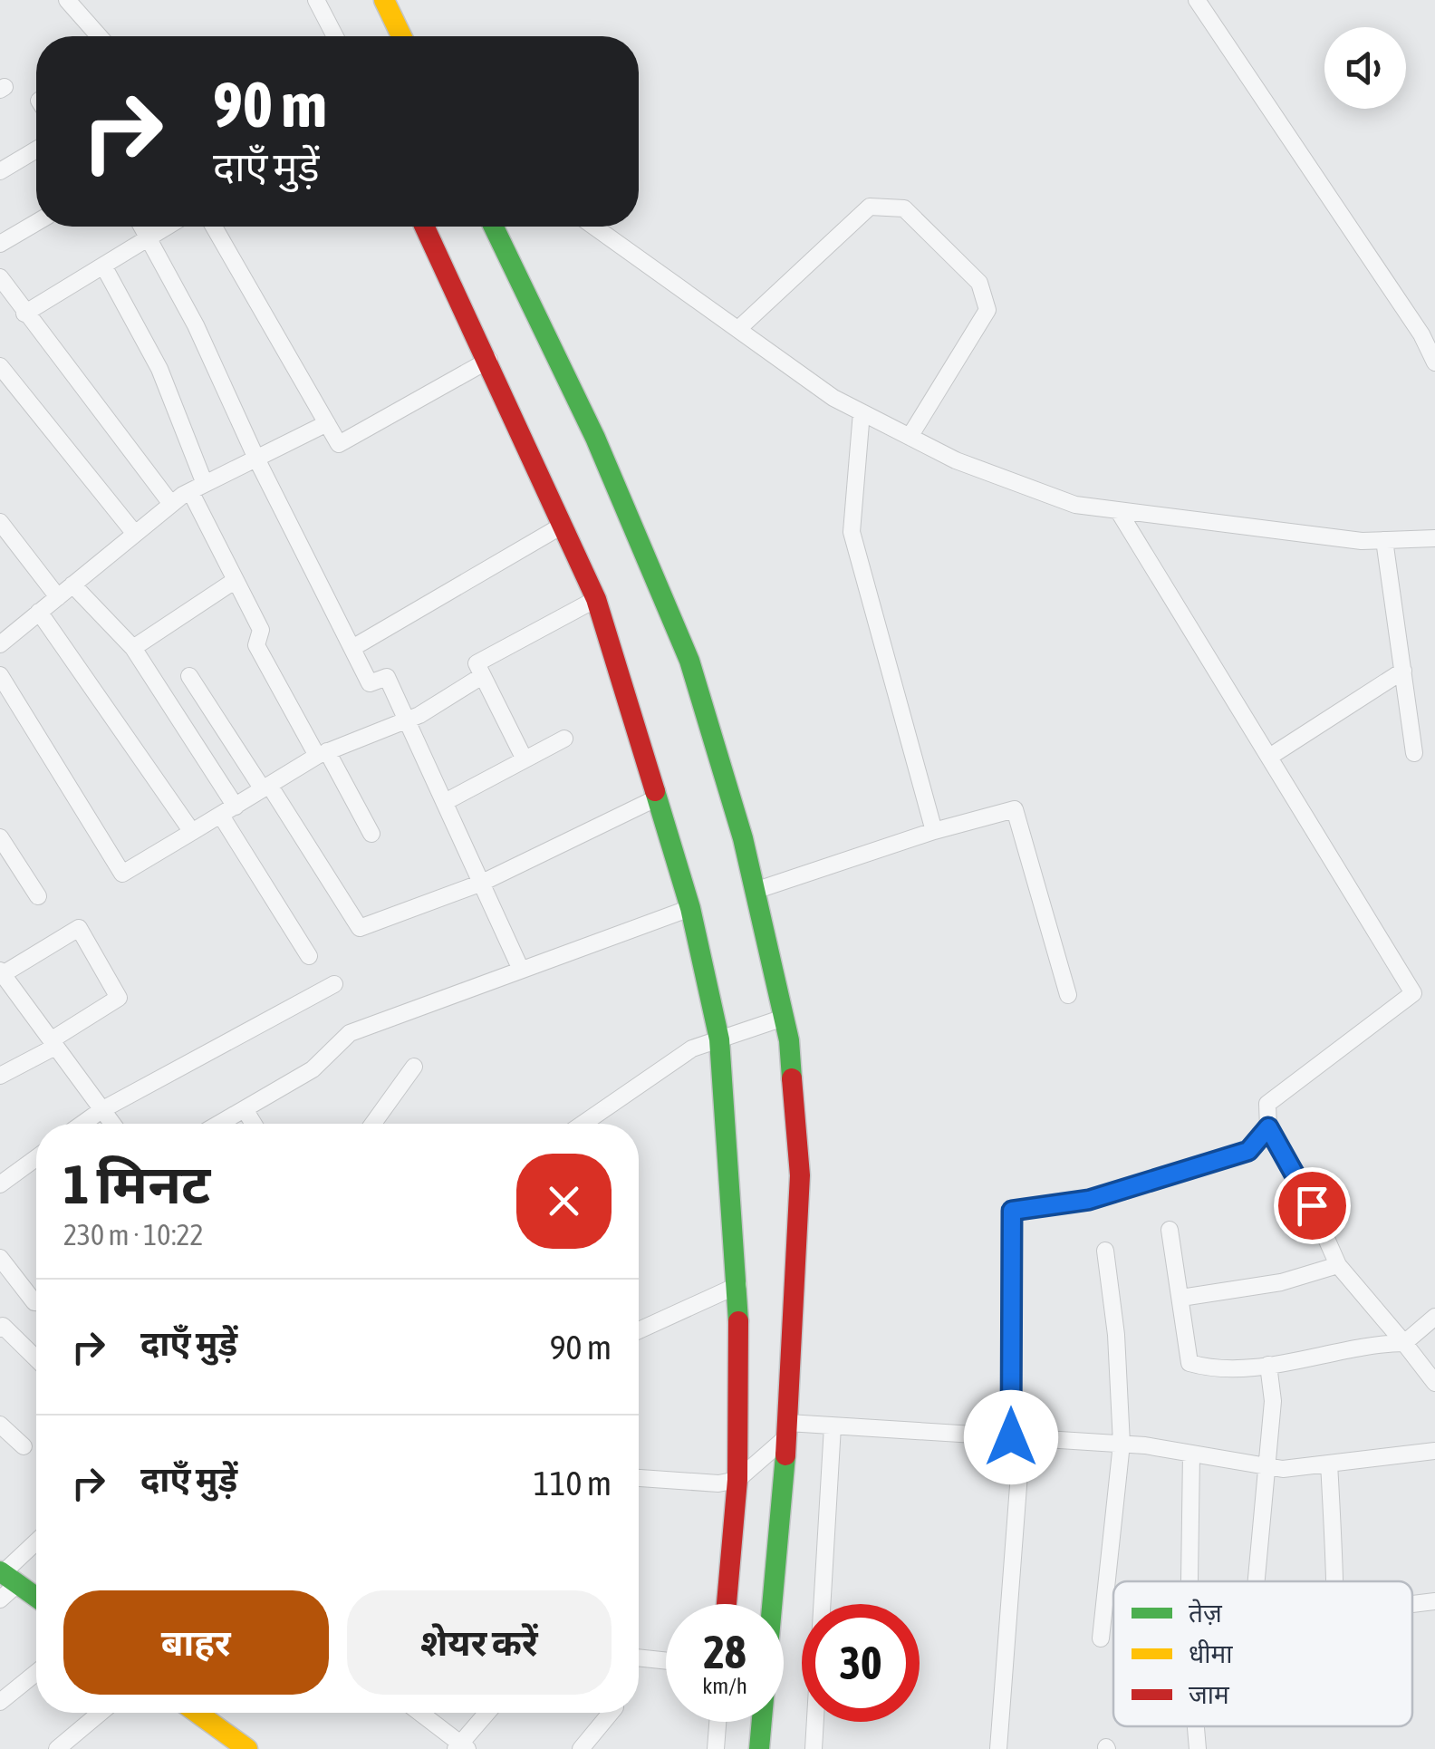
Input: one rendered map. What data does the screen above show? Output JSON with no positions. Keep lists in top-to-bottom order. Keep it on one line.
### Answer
{"legend":["तेज़","धीमा","जाम"],"page":{"turn":["90 m","दाएँ मुड़ें"],"heading":["1 मिनट","230 m · 10:22"],"list":[{"name":"दाएँ मुड़ें","value":"90 m"},{"name":"दाएँ मुड़ें","value":"110 m"}],"buttons":["बाहर","शेयर करें"],"speed":"28 km/h","limit":"30"}}
